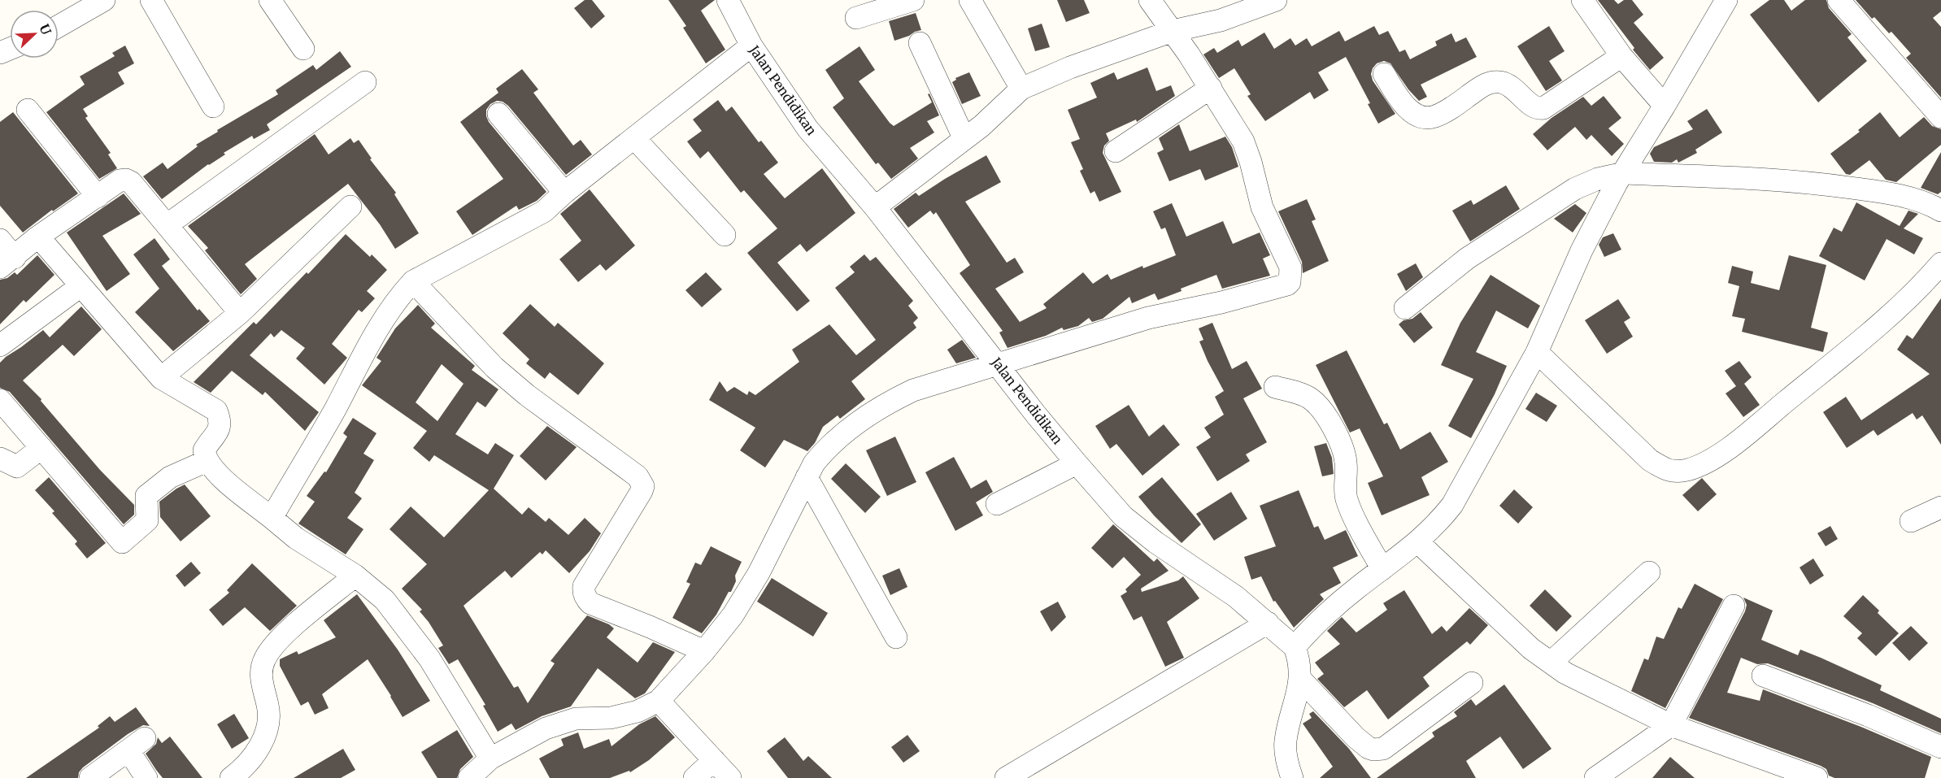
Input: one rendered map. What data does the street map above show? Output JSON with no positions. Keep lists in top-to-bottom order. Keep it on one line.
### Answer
{"streets":{"street":["Jalan Pendidikan"]},"north":"top right"}
